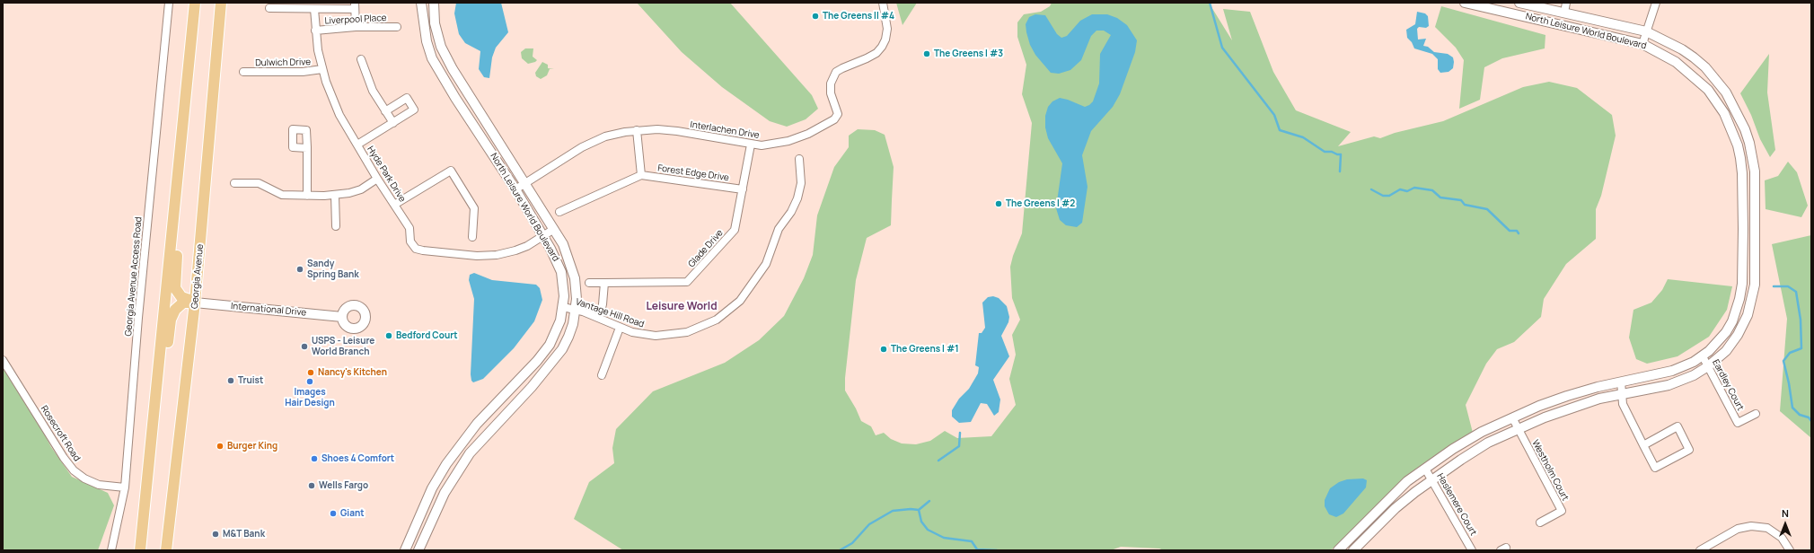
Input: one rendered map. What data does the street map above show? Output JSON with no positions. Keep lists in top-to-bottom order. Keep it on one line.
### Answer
{"streets":{"main road":["Georgia Avenue"],"street":["Liverpool Place","North Leisure World Boulevard","Dulwich Drive","Interlachen Drive","Forest Edge Drive","Hyde Park Drive","Glade Drive","Georgia Avenue Access Road","International Drive","Vantage Hill Road","Eardley Court","Rosecroft Road","Westholm Court","Haslemere Court"]},"crossings":[["Liverpool Place","Hyde Park Drive"],["North Leisure World Boulevard","Interlachen Drive"],["North Leisure World Boulevard","Hyde Park Drive"],["North Leisure World Boulevard","Vantage Hill Road"],["North Leisure World Boulevard","Eardley Court"],["North Leisure World Boulevard","Westholm Court"],["North Leisure World Boulevard","Haslemere Court"],["Dulwich Drive","Hyde Park Drive"],["Interlachen Drive","Glade Drive"],["Forest Edge Drive","Glade Drive"],["Georgia Avenue Access Road","Rosecroft Road"],["Georgia Avenue","International Drive"]],"districts":["Leisure World"],"places":["The Greens II #4","The Greens I #3","The Greens I #2","Sandy Spring Bank","Bedford Court","USPS - Leisure World Branch","The Greens I #1","Nancy's Kitchen","Truist","Images Hair Design","Burger King","Shoes 4 Comfort","Wells Fargo","Giant","M&T Bank"],"north":"top"}
